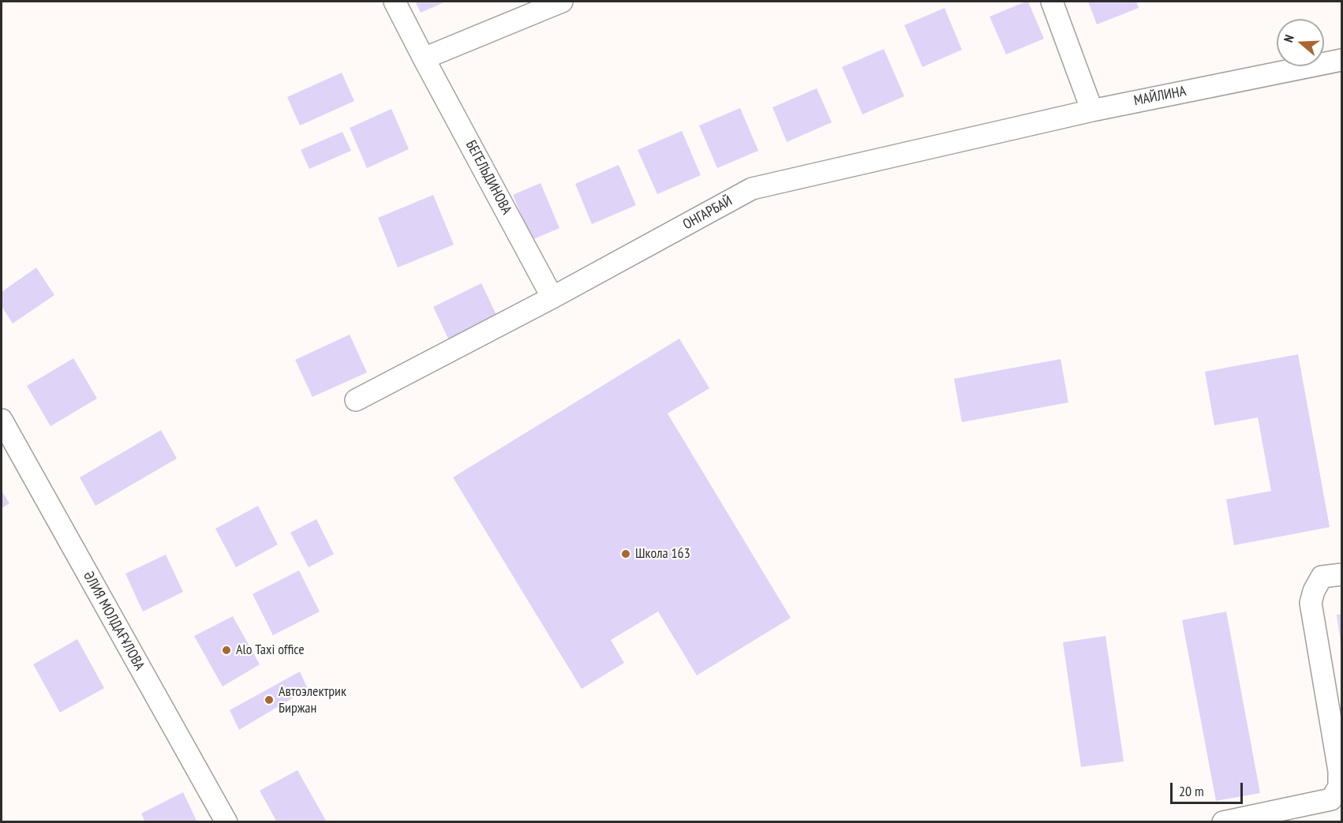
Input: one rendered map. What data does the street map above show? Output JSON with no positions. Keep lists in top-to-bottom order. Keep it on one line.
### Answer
{"streets":{"street":["МАЙЛИНА","БЕГЕЛЬДИНОВА","ОНГАРБАЙ","ӘЛИЯ МОЛДАҒҰЛОВА"]},"crossings":[["МАЙЛИНА","ОНГАРБАЙ"],["БЕГЕЛЬДИНОВА","ОНГАРБАЙ"]],"places":["Школа 163","Alo Taxi office","Автоэлектрик Биржан"],"scale_bar":"20 m","north":"left"}
